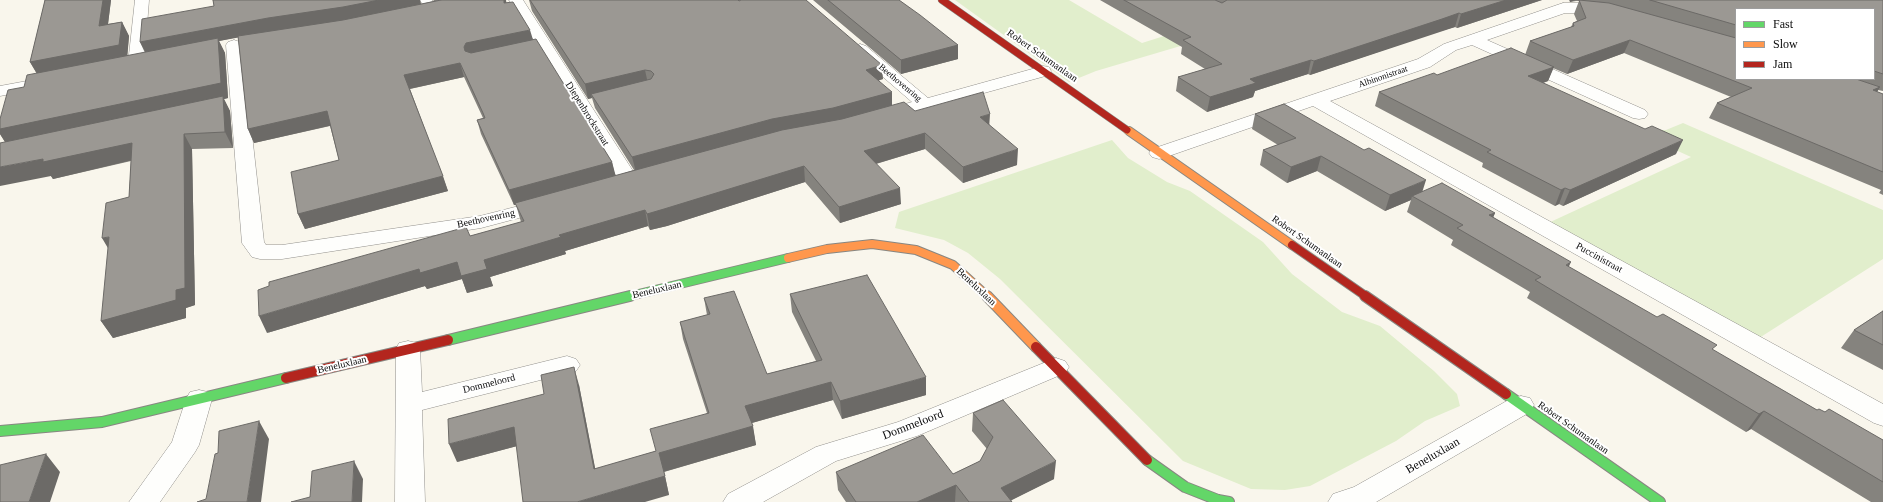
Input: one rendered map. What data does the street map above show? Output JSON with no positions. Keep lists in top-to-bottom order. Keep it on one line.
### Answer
{"streets":{"street":["Robert Schumanlaan","Albinonistraat","Beethovenring","Diepenbrockstraat","Puccinistraat","Beneluxlaan","Dommeloord"]},"crossings":[["Robert Schumanlaan","Albinonistraat"],["Robert Schumanlaan","Beethovenring"],["Robert Schumanlaan","Beneluxlaan"],["Albinonistraat","Puccinistraat"],["Beneluxlaan","Dommeloord"]],"legend":["Fast","Slow","Jam"]}
